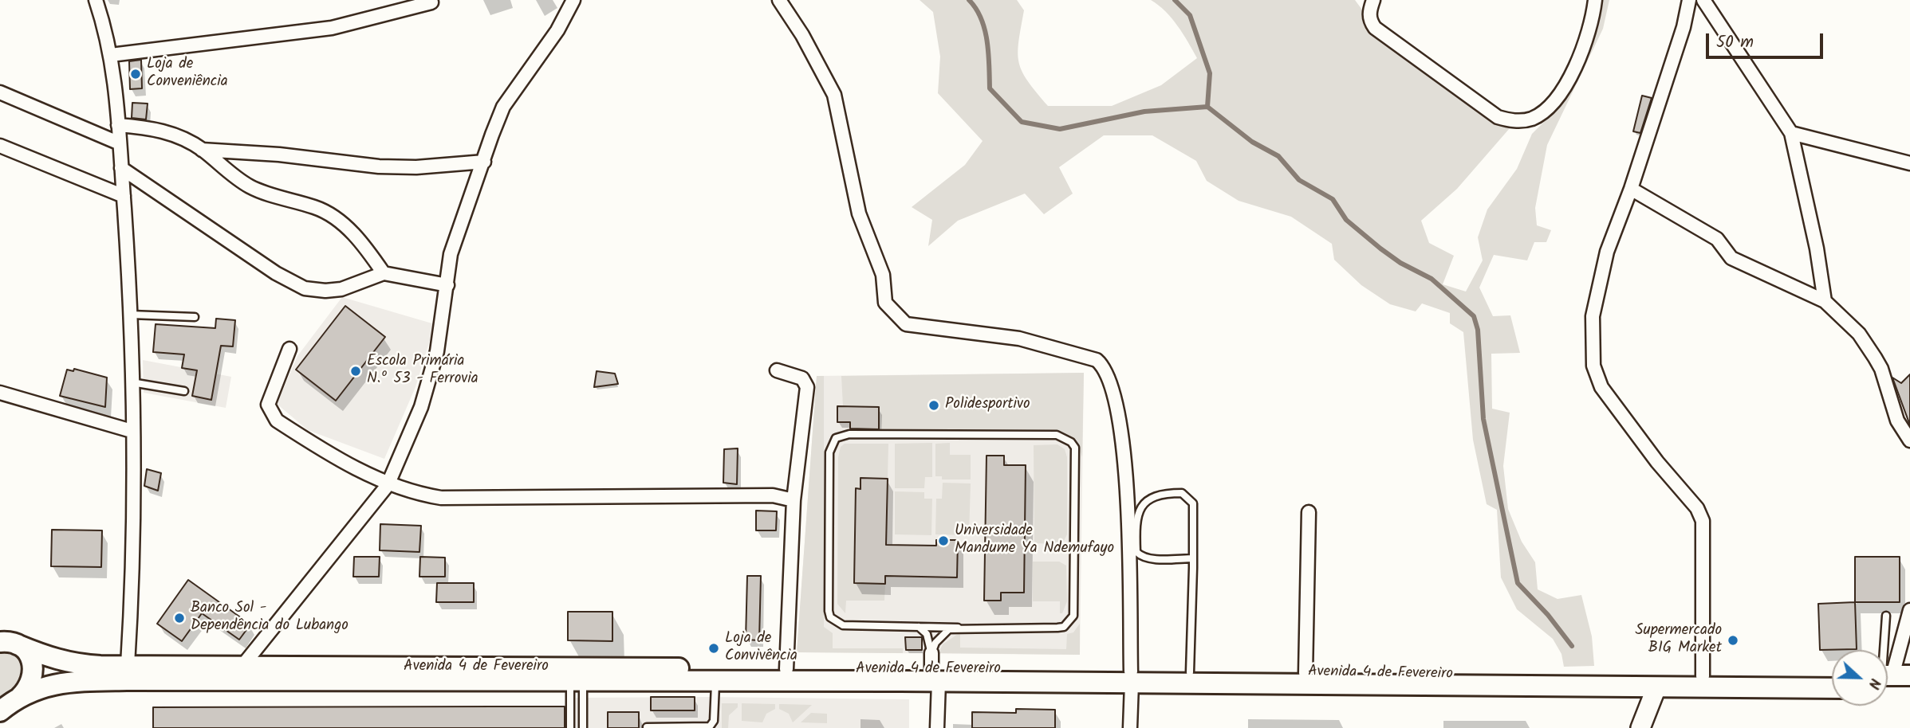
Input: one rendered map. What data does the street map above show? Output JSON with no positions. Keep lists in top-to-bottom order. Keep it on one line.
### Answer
{"streets":{"main road":["Avenida 4 de Fevereiro"]},"places":["Loja de Conveniência","Escola Primária N.º 53 - Ferrovia","Polidesportivo","Universidade Mandume Ya Ndemufayo","Banco Sol - Dependência do Lubango","Supermercado BIG Market","Loja de Convivência"],"scale_bar":"50 m","north":"right"}
